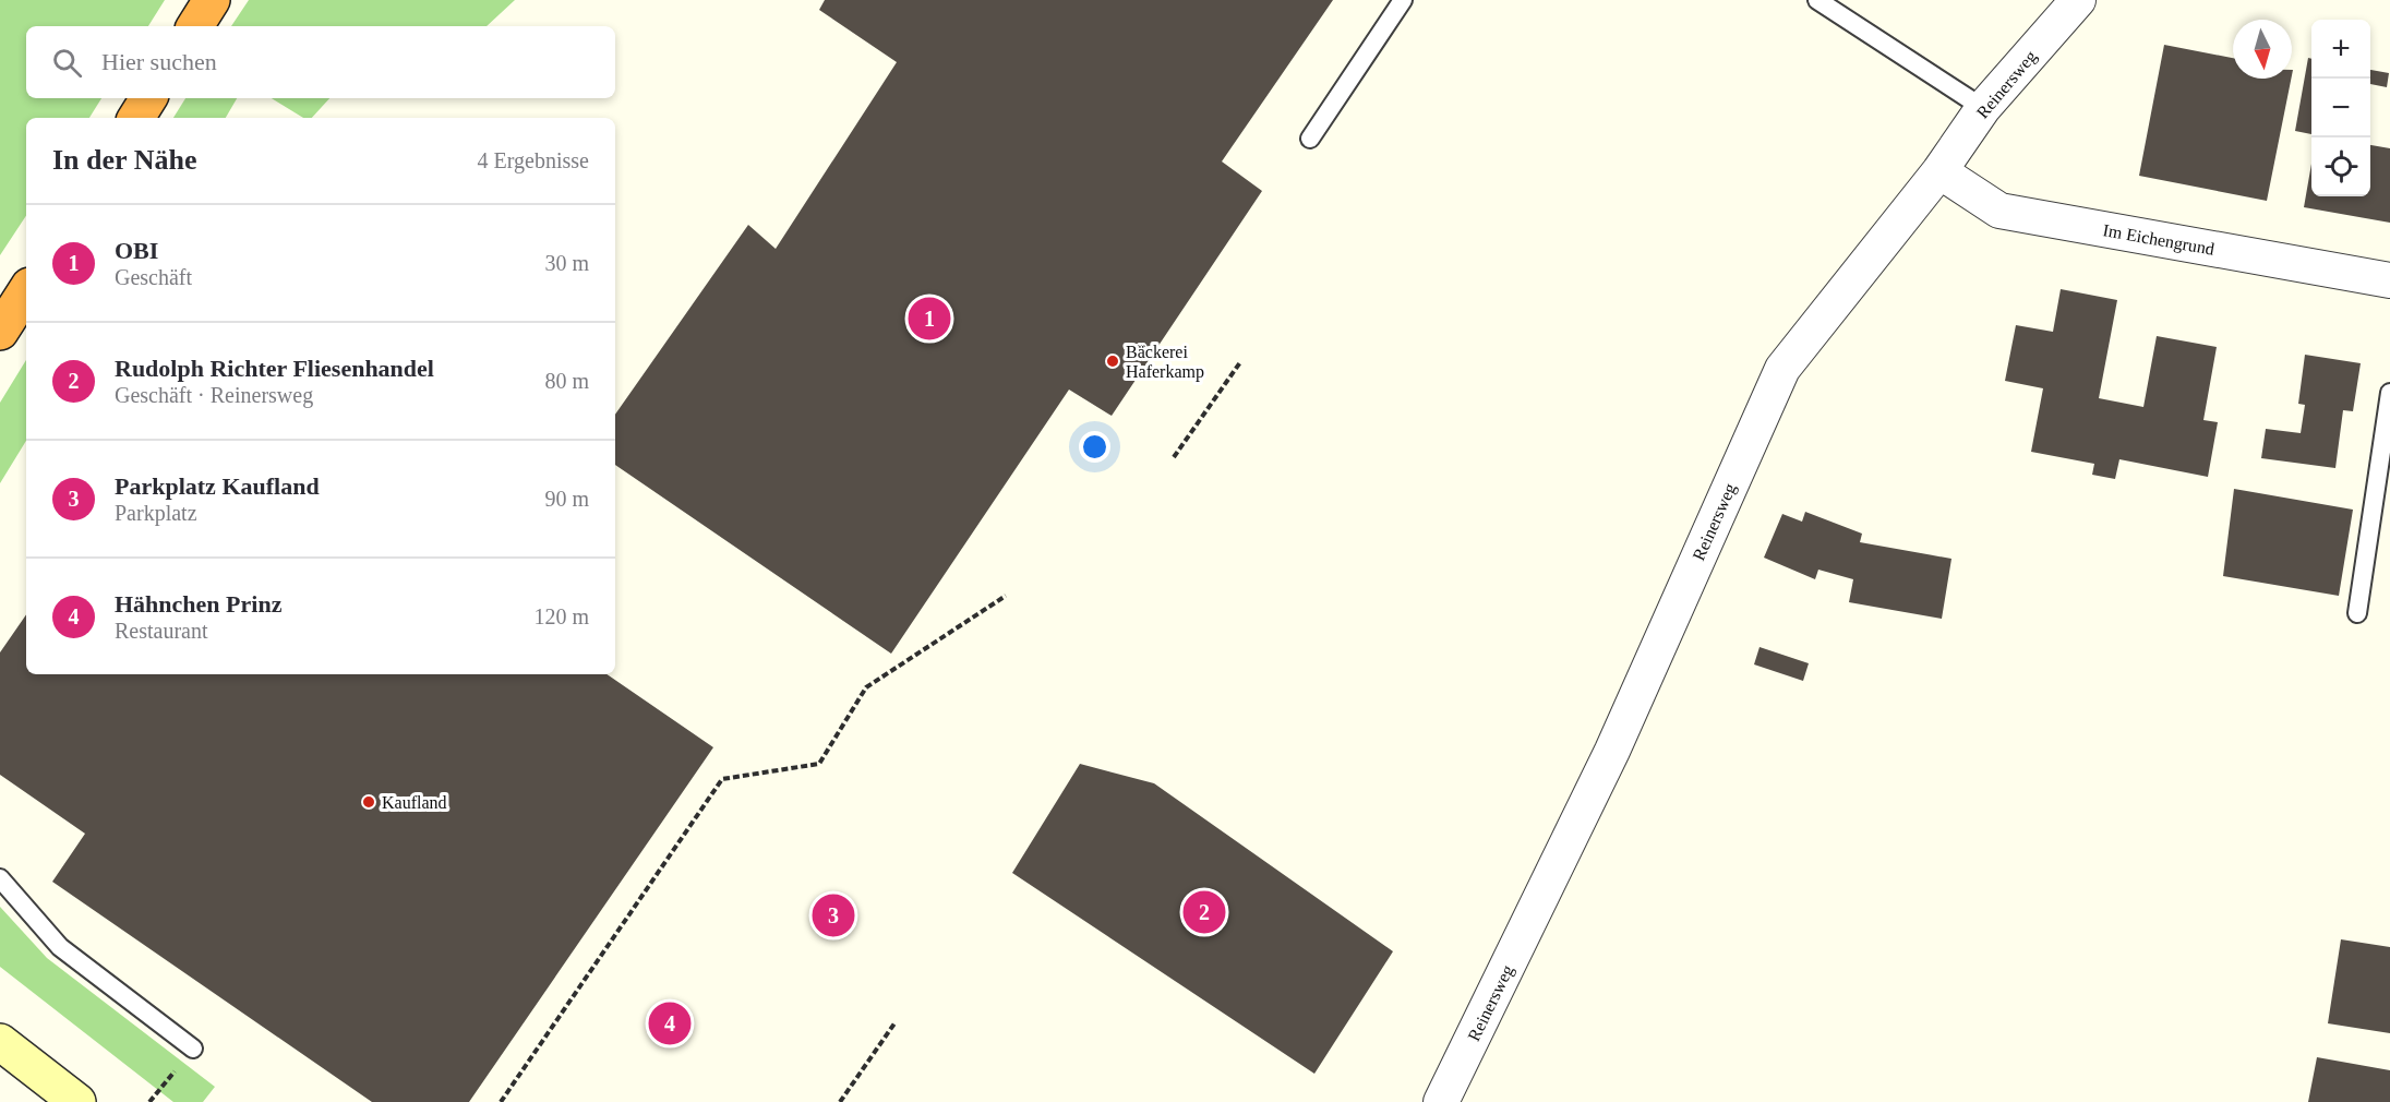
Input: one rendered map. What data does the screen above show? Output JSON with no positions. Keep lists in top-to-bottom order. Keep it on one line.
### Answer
{"streets":{"street":["Reinersweg","Im Eichengrund"]},"crossings":[["Reinersweg","Im Eichengrund"]],"places":["Bäckerei Haferkamp","Kaufland"],"north":"bottom","page":{"map_buttons":["+","−"],"search":"Hier suchen","heading":["In der Nähe","4 Ergebnisse"],"list":[{"mark":"1","name":"OBI","note":"Geschäft","value":"30 m"},{"mark":"2","name":"Rudolph Richter Fliesenhandel","note":"Geschäft · Reinersweg","value":"80 m"},{"mark":"3","name":"Parkplatz Kaufland","note":"Parkplatz","value":"90 m"},{"mark":"4","name":"Hähnchen Prinz","note":"Restaurant","value":"120 m"}],"pins":["1","2","3","4"]}}
